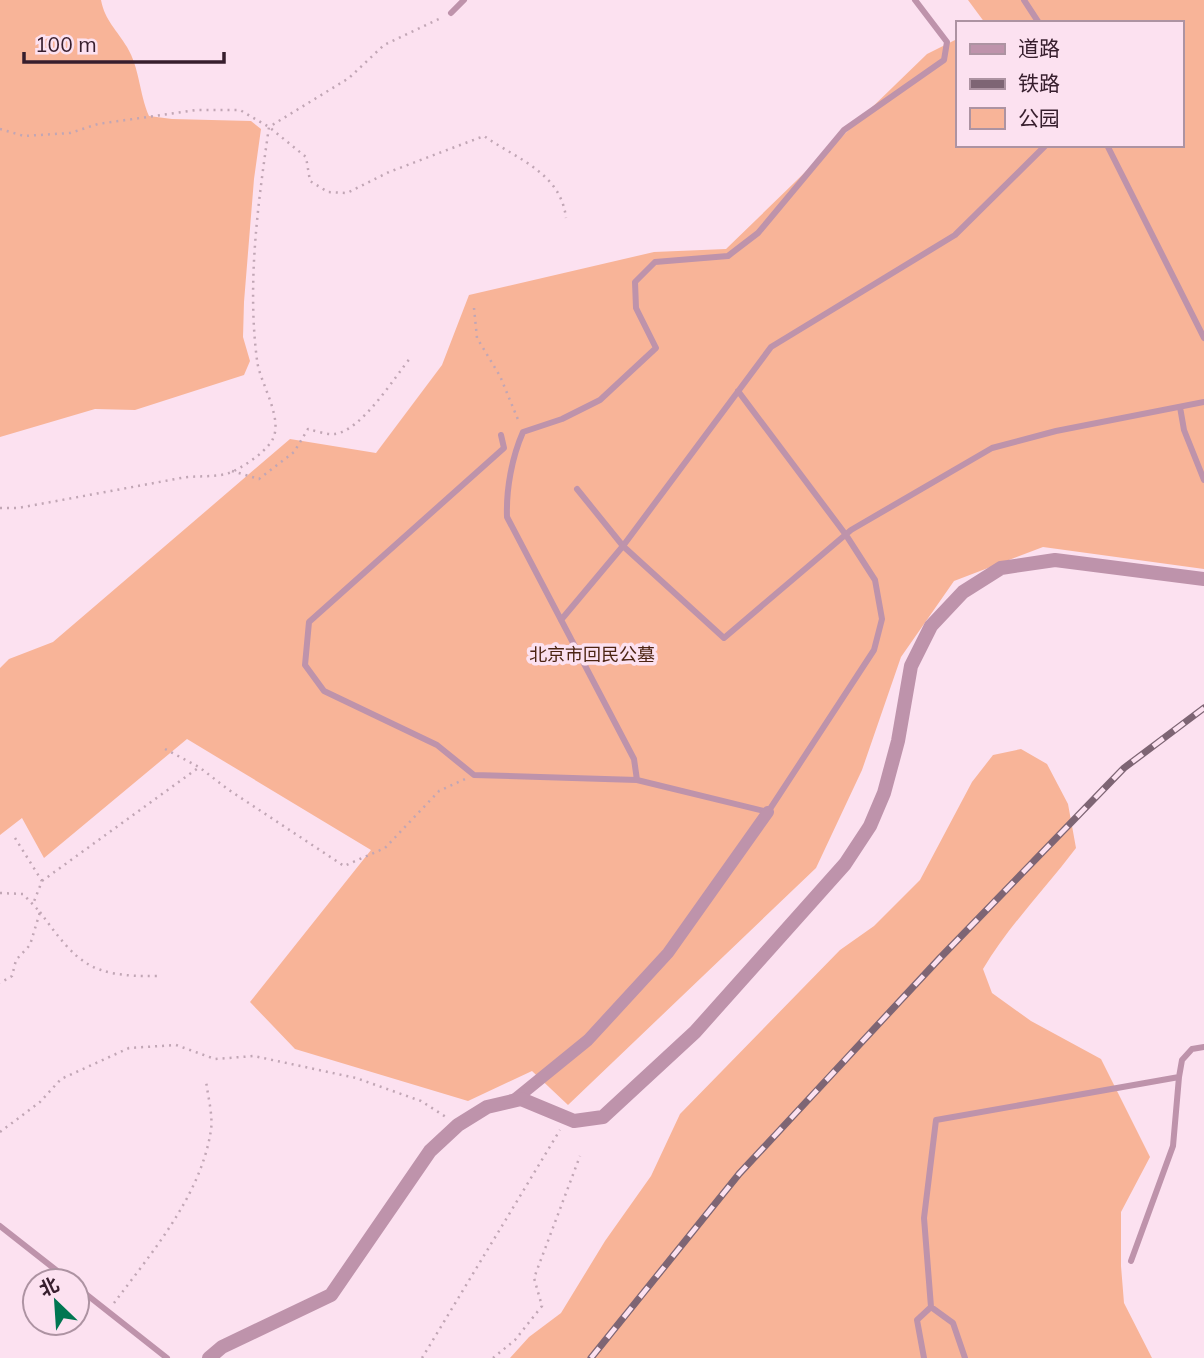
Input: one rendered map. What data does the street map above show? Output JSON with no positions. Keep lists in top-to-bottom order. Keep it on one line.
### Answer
{"parks":["北京市回民公墓"],"legend":["道路","铁路","公园"],"scale_bar":"100 m","north":"top left"}
